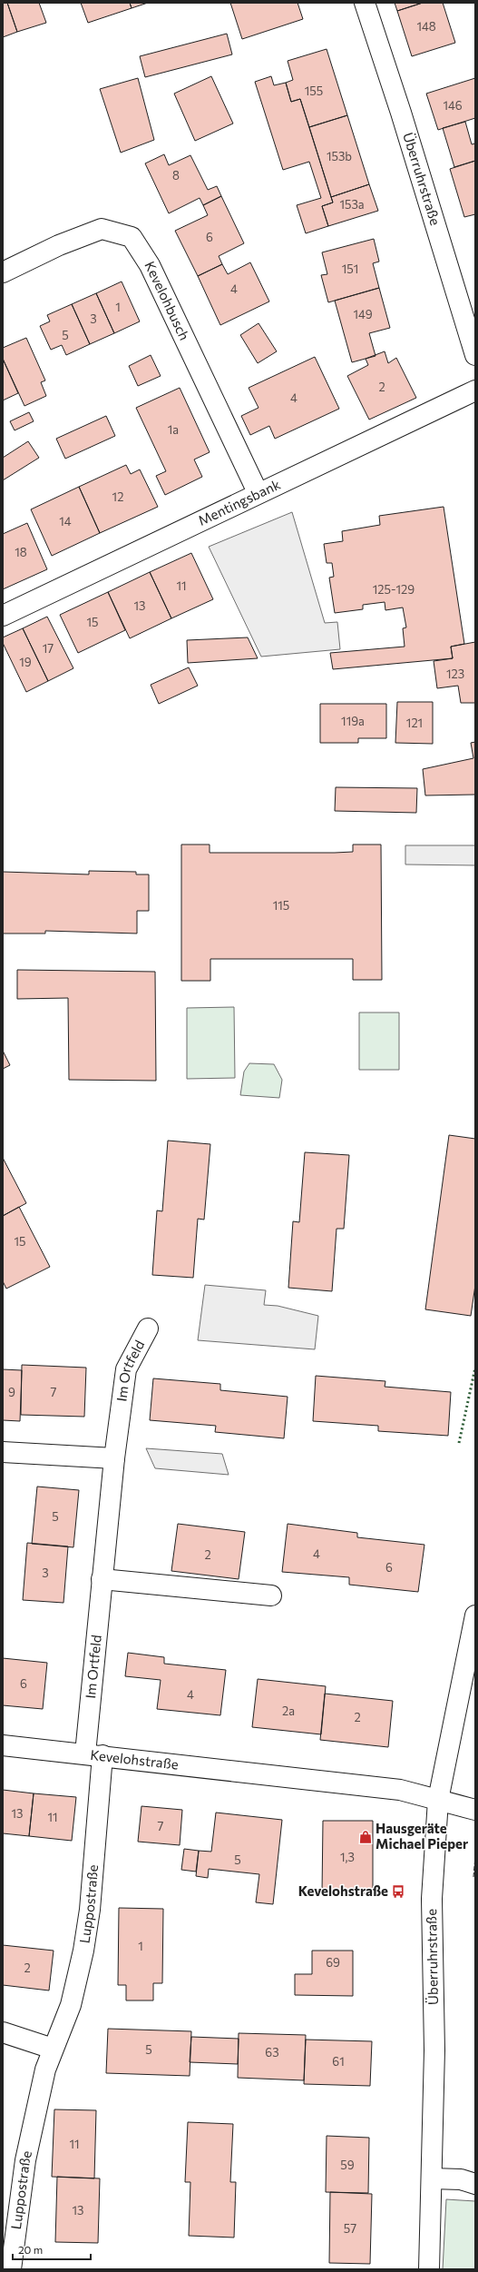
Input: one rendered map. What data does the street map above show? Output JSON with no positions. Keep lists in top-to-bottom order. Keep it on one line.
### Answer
{"streets":{"street":["Überruhrstraße","Kevelohbusch","Mentingsbank","Im Ortfeld","Kevelohstraße","Luppostraße"]},"crossings":[["Überruhrstraße","Kevelohstraße"],["Kevelohbusch","Mentingsbank"],["Im Ortfeld","Kevelohstraße"],["Im Ortfeld","Luppostraße"],["Kevelohstraße","Luppostraße"]],"places":{"shop":["Hausgeräte Michael Pieper"],"bus stop":["Kevelohstraße"]},"house_numbers":["148","155","146","153b","8","153a","6","151","4","1","149","3","5","2","4","1a","12","14","18","11","125-129","13","15","17","19","123","119a","121","115","15","9","7","5","4","2","6","3","6","4","2a","2","13","11","7","1,3","5","1","69","2","5","63","61","11","59","13","57"],"scale_bar":"20 m"}
